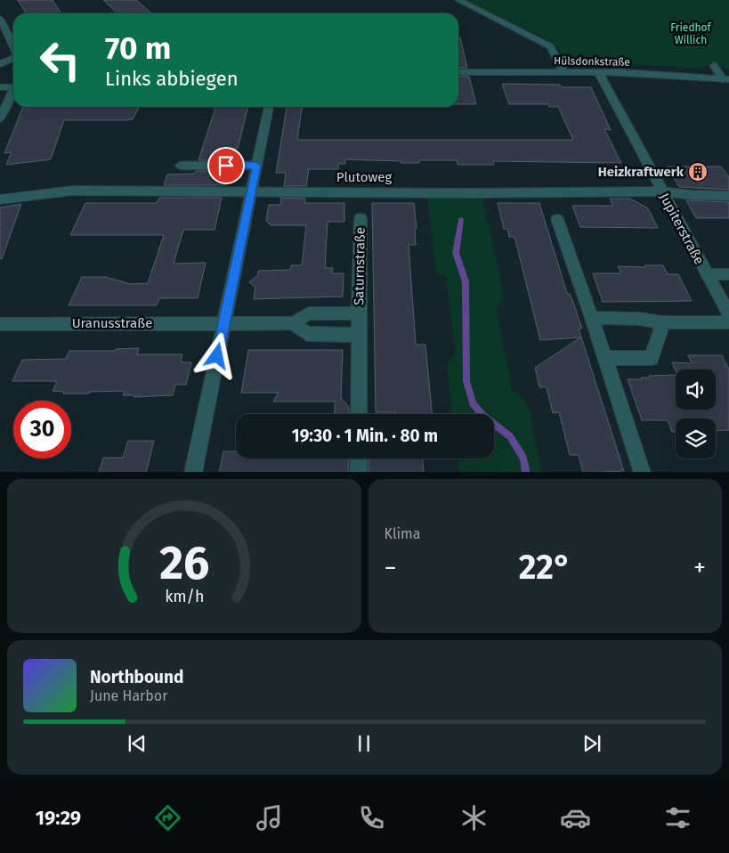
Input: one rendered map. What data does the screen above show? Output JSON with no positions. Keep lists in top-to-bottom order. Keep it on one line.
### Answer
{"streets":{"street":["Hülsdonkstraße","Plutoweg","Jupiterstraße","Saturnstraße","Uranusstraße"]},"crossings":[["Hülsdonkstraße","Jupiterstraße"],["Plutoweg","Jupiterstraße"],["Saturnstraße","Uranusstraße"]],"parks":["Friedhof Willich"],"places":{"building":["Heizkraftwerk"]},"page":{"turn":["70 m","Links abbiegen"],"limit":"30","trip":"19:30 · 1 Min. · 80 m","tile":"Klima","heat":["−","22°","+"],"song":["Northbound","June Harbor"],"tabs":"19:29","gauge":["26","km/h"]}}
